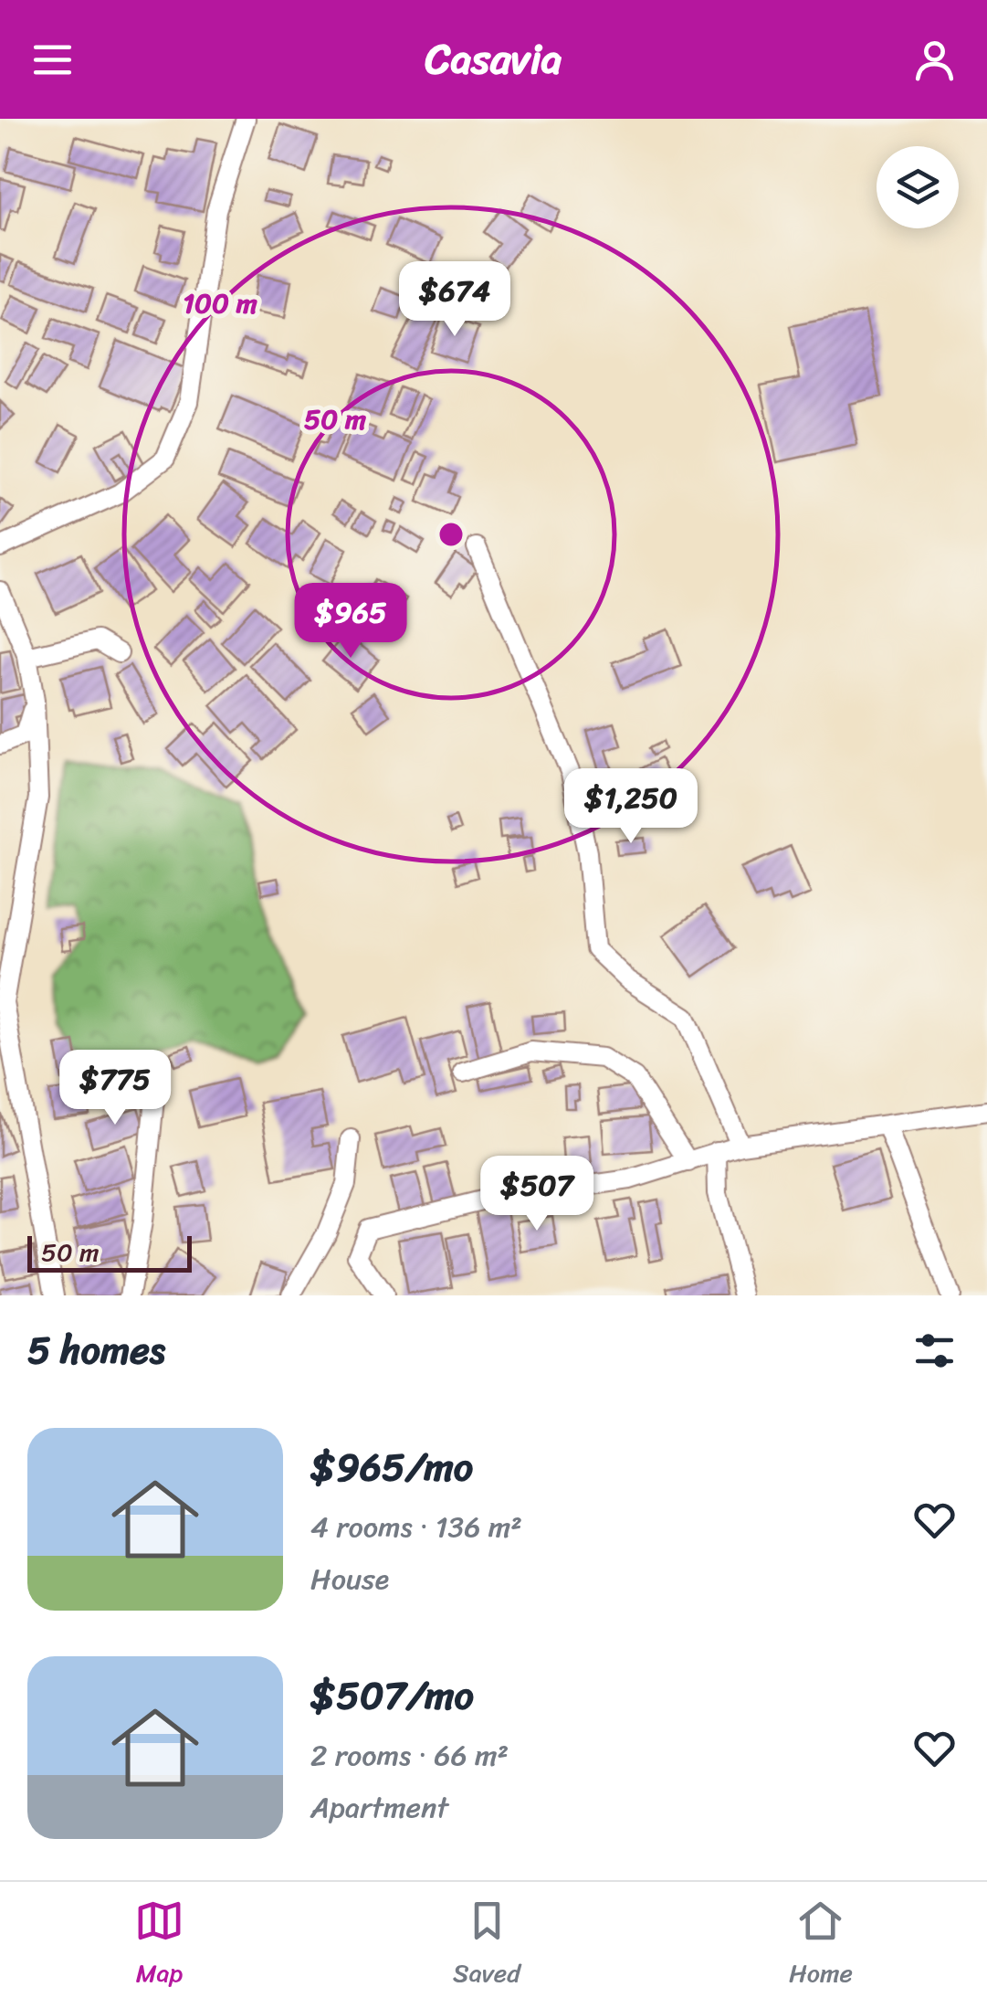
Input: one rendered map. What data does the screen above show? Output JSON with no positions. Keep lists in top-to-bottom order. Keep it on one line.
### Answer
{"scale_bar":"50 m","page":{"header":"Casavia","price":["$674","$965","$1,250","$775","$507"],"scale":"50 m","heading":"5 homes","list":[{"name":"$965/mo","note":"4 rooms · 136 m² · House"},{"name":"$507/mo","note":"2 rooms · 66 m² · Apartment"}],"tabs":["Map","Saved","Home"]},"rings":["100 m","50 m"]}
